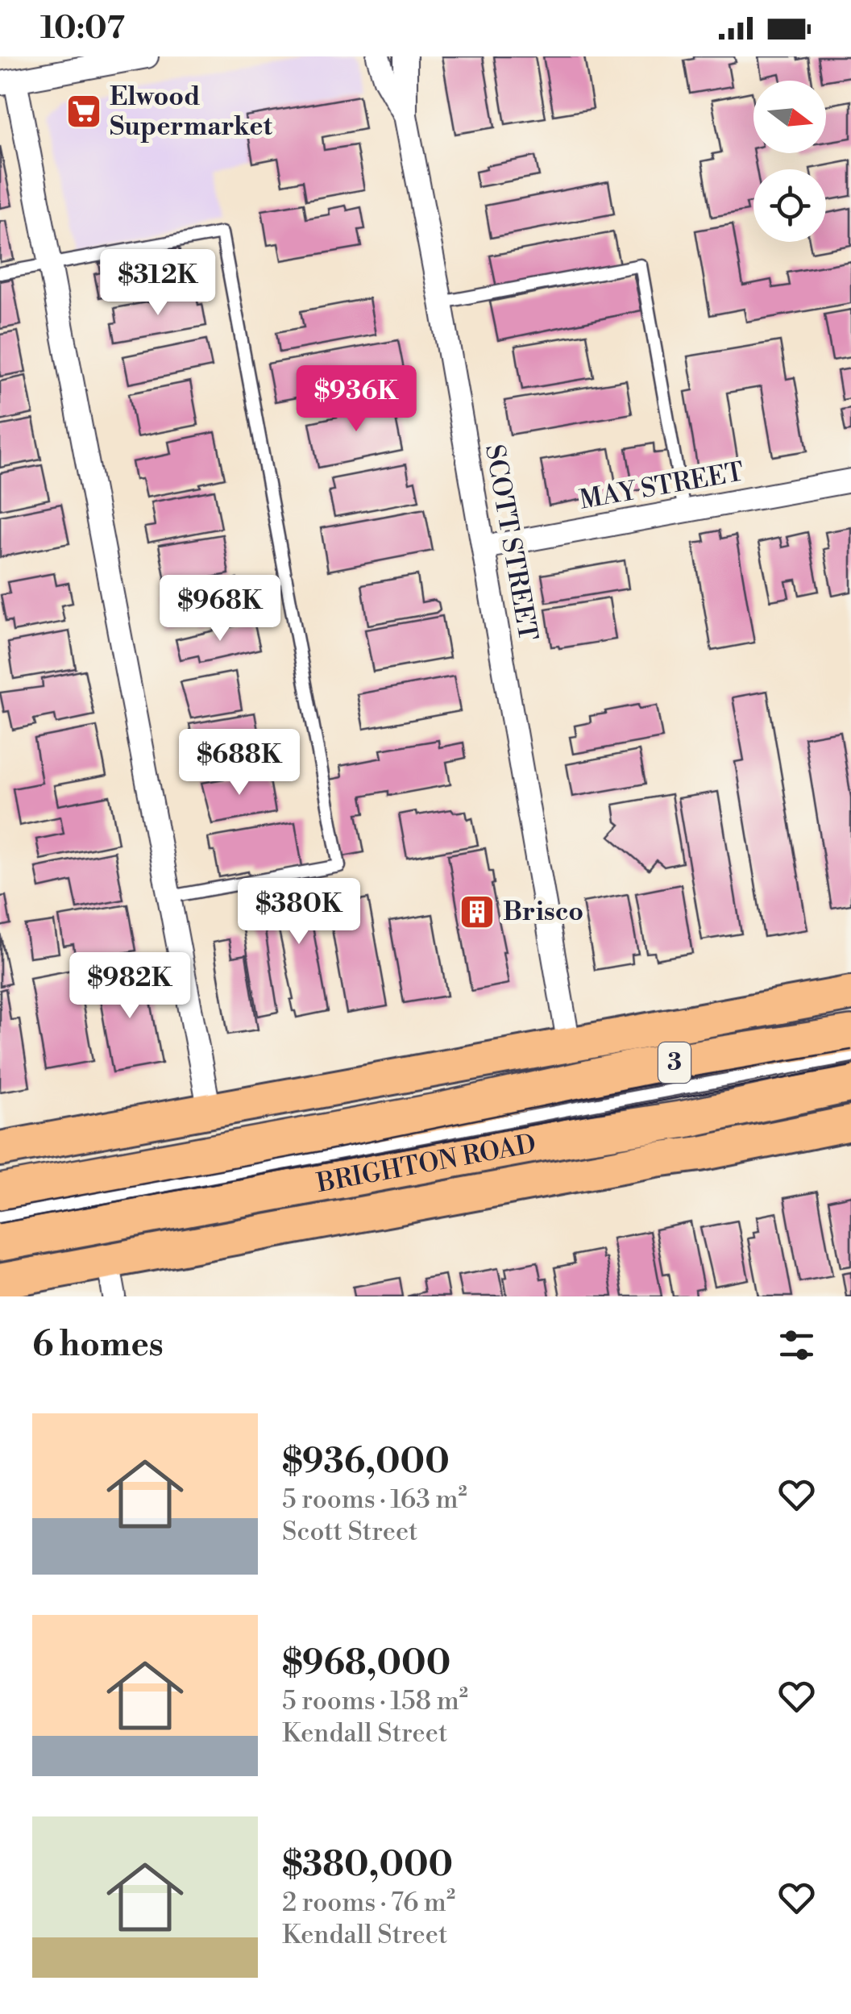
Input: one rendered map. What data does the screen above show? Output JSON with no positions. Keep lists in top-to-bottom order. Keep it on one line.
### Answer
{"streets":{"highway":["3","BRIGHTON ROAD"],"street":["MAY STREET","SCOTT STREET"]},"crossings":[["MAY STREET","SCOTT STREET"]],"places":{"supermarket":["Elwood Supermarket"],"building":["Brisco"]},"north":"right","page":{"status":"10:07","price":["$312K","$936K","$968K","$688K","$380K","$982K"],"heading":"6 homes","list":[{"name":"$936,000","note":"5 rooms · 163 m² · Scott Street"},{"name":"$968,000","note":"5 rooms · 158 m² · Kendall Street"},{"name":"$380,000","note":"2 rooms · 76 m² · Kendall Street"}]}}
